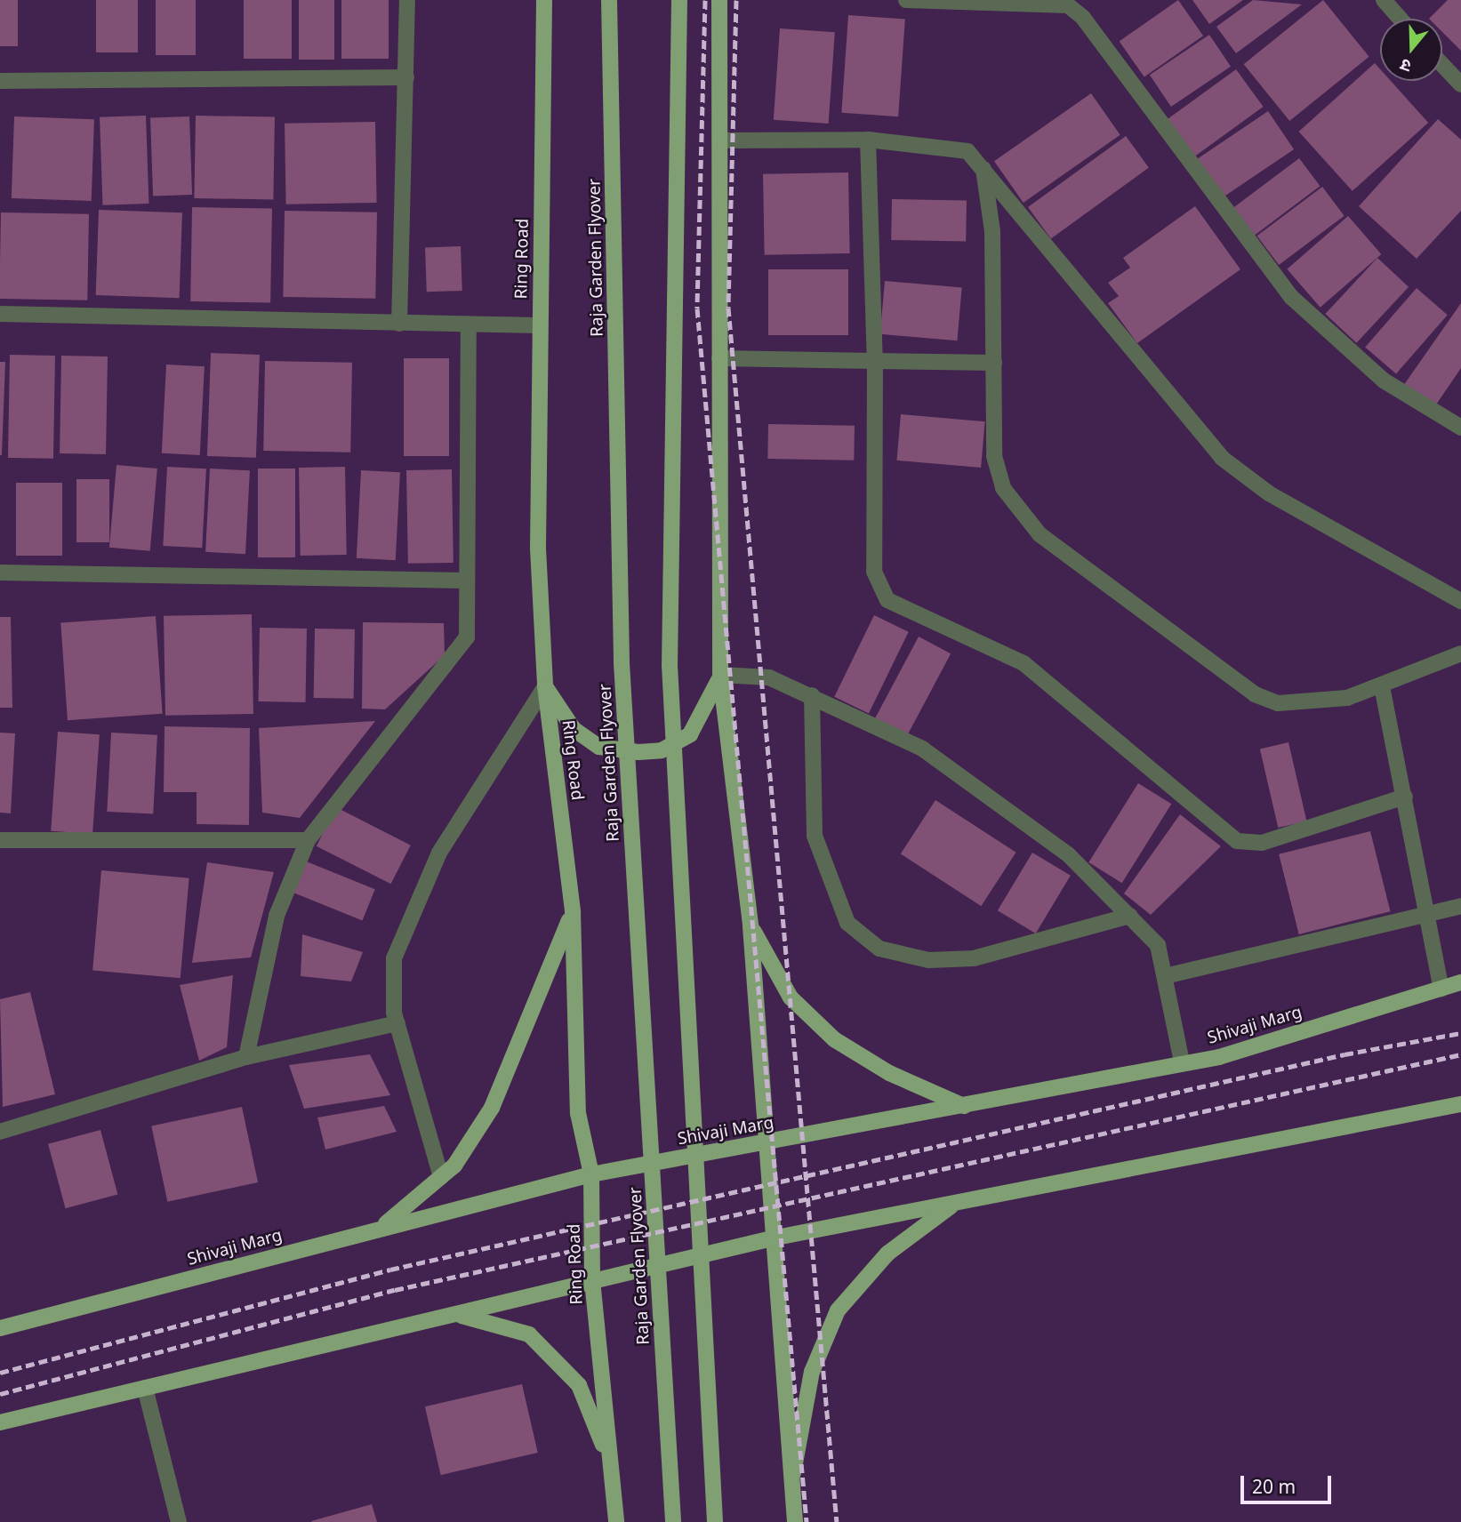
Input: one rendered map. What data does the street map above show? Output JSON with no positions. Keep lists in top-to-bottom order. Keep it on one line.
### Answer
{"streets":{"main road":["Raja Garden Flyover","Ring Road","Shivaji Marg"]},"crossings":[["Ring Road","Shivaji Marg"]],"scale_bar":"20 m","north":"bottom"}
